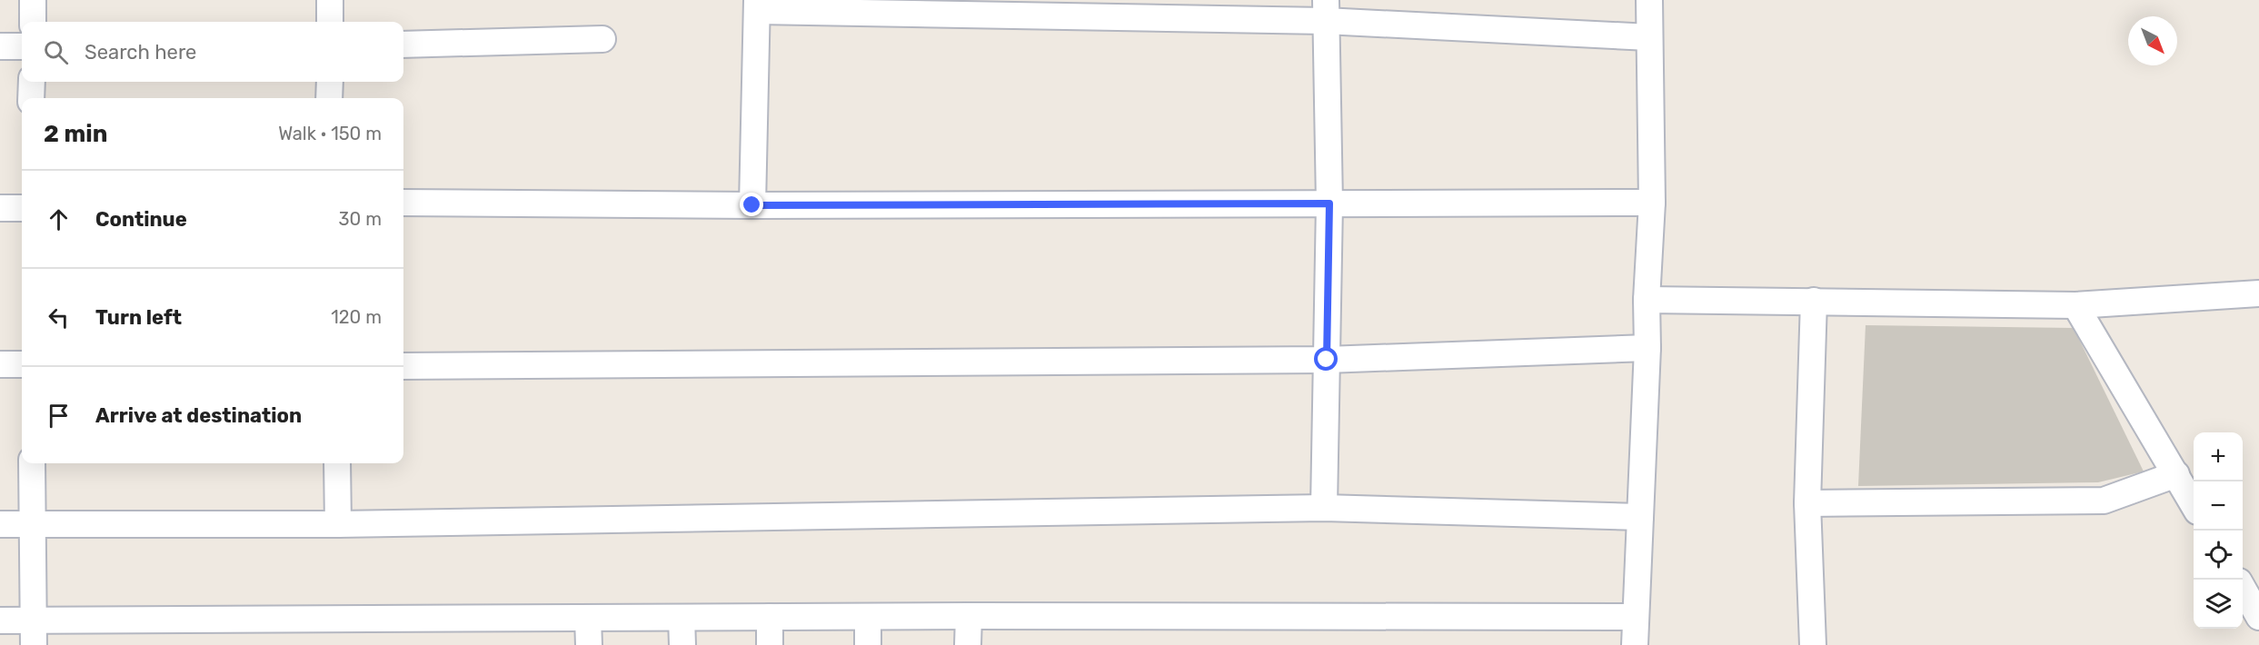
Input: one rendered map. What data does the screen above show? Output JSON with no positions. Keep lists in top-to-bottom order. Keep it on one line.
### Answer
{"north":"bottom right","page":{"search":"Search here","heading":["2 min","Walk · 150 m"],"list":[["Continue","30 m"],["Turn left","120 m"],"Arrive at destination"],"map_buttons":["+","−"]}}
